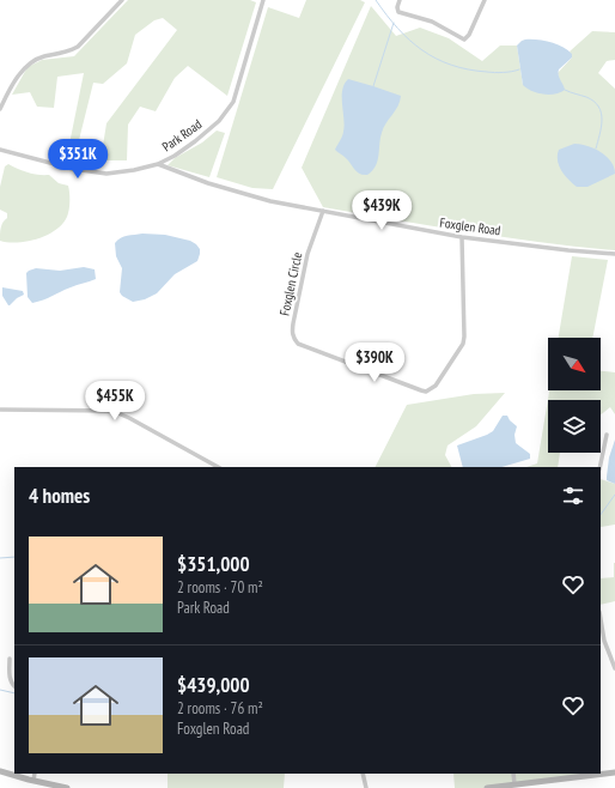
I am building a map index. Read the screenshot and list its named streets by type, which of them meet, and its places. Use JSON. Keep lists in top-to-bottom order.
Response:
{
  "streets": {
    "street": ["Park Road", "Foxglen Road", "Foxglen Circle"]
  },
  "crossings": [
    ["Park Road", "Foxglen Road"],
    ["Foxglen Road", "Foxglen Circle"]
  ],
  "north": "bottom right",
  "page": {
    "price": [
      "$351K",
      "$439K",
      "$390K",
      "$455K"
    ],
    "heading": "4 homes",
    "list": [
      {
        "name": "$351,000",
        "note": "2 rooms · 70 m² · Park Road"
      },
      {
        "name": "$439,000",
        "note": "2 rooms · 76 m² · Foxglen Road"
      }
    ]
  }
}
